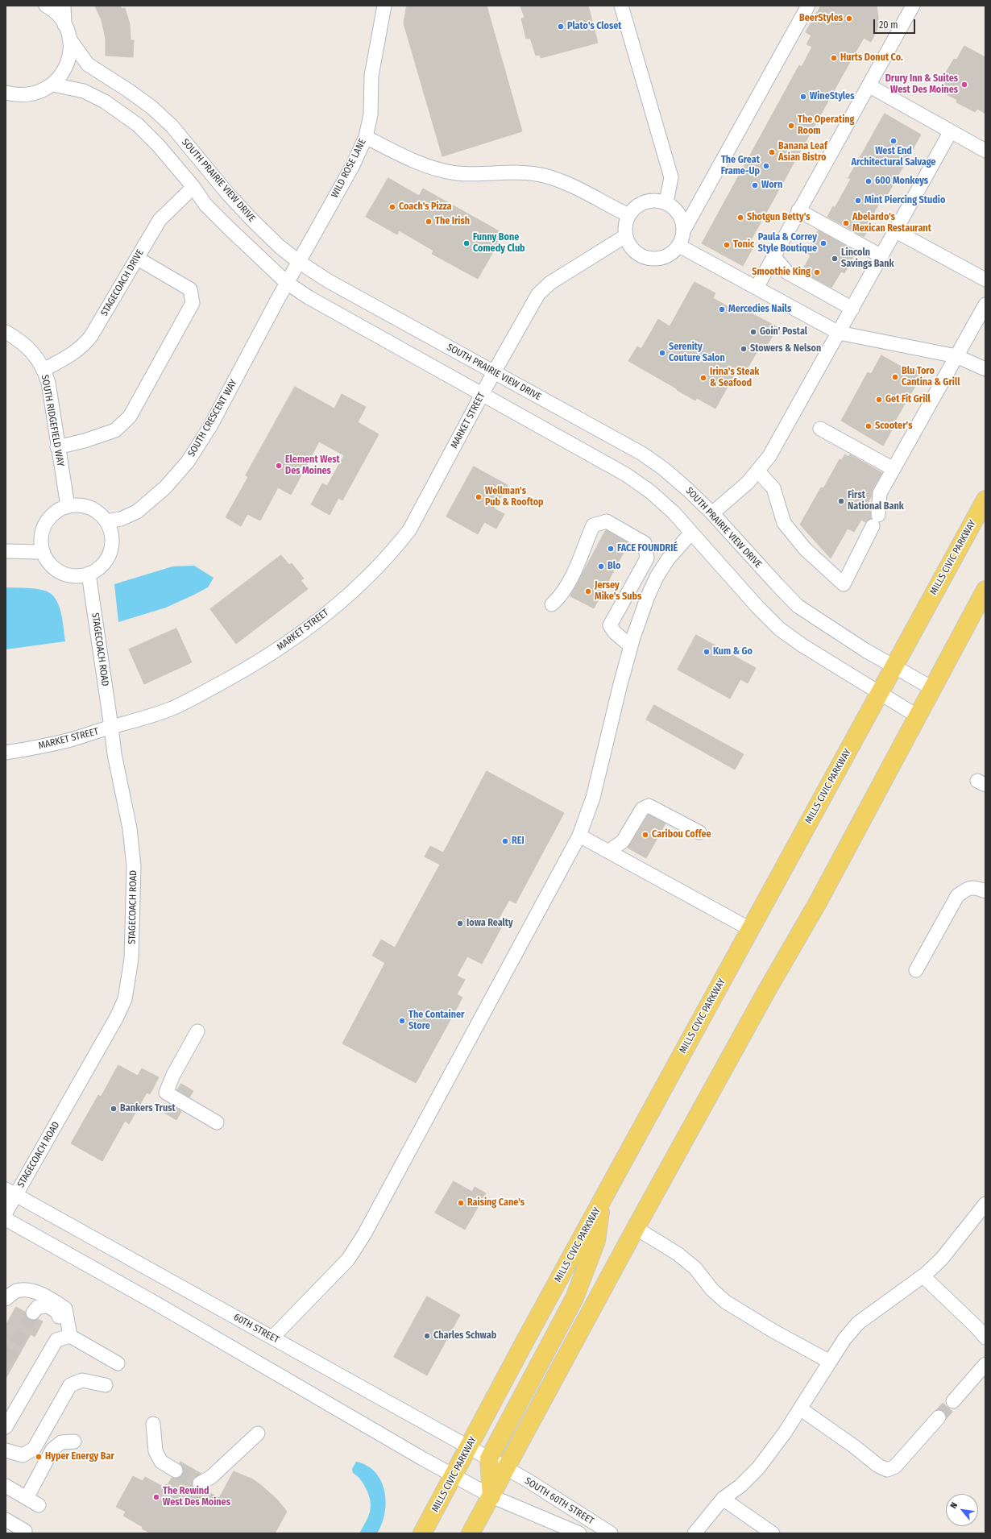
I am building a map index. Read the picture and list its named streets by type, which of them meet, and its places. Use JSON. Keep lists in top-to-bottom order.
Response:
{
  "streets": {
    "main road": ["MILLS CIVIC PARKWAY"],
    "street": [
      "WILD ROSE LANE",
      "SOUTH PRAIRIE VIEW DRIVE",
      "STAGECOACH DRIVE",
      "SOUTH CRESCENT WAY",
      "SOUTH RIDGEFIELD WAY",
      "MARKET STREET",
      "STAGECOACH ROAD",
      "60TH STREET",
      "SOUTH 60TH STREET"
    ]
  },
  "crossings": [
    ["WILD ROSE LANE", "SOUTH PRAIRIE VIEW DRIVE"],
    ["WILD ROSE LANE", "SOUTH CRESCENT WAY"],
    ["SOUTH PRAIRIE VIEW DRIVE", "MARKET STREET"],
    ["SOUTH PRAIRIE VIEW DRIVE", "MILLS CIVIC PARKWAY"],
    ["STAGECOACH DRIVE", "SOUTH RIDGEFIELD WAY"],
    ["SOUTH CRESCENT WAY", "SOUTH RIDGEFIELD WAY"],
    ["SOUTH CRESCENT WAY", "STAGECOACH ROAD"],
    ["SOUTH RIDGEFIELD WAY", "STAGECOACH ROAD"],
    ["MARKET STREET", "STAGECOACH ROAD"],
    ["MILLS CIVIC PARKWAY", "60TH STREET"],
    ["STAGECOACH ROAD", "60TH STREET"],
    ["60TH STREET", "SOUTH 60TH STREET"]
  ],
  "places": [
    "BeerStyles",
    "Plato's Closet",
    "Hurts Donut Co.",
    "Drury Inn & Suites West Des Moines",
    "WineStyles",
    "The Operating Room",
    "West End Architectural Salvage",
    "Banana Leaf Asian Bistro",
    "The Great Frame-Up",
    "600 Monkeys",
    "Worn",
    "Mint Piercing Studio",
    "Coach's Pizza",
    "Shotgun Betty's",
    "The Irish",
    "Abelardo's Mexican Restaurant",
    "Funny Bone Comedy Club",
    "Paula & Correy Style Boutique",
    "Tonic",
    "Lincoln Savings Bank",
    "Smoothie King",
    "Mercedies Nails",
    "Goin' Postal",
    "Stowers & Nelson",
    "Serenity Couture Salon",
    "Blu Toro Cantina & Grill",
    "Irina's Steak & Seafood",
    "Get Fit Grill",
    "Scooter's",
    "Element West Des Moines",
    "Wellman's Pub & Rooftop",
    "First National Bank",
    "FACE FOUNDRIÉ",
    "Blo",
    "Jersey Mike's Subs",
    "Kum & Go",
    "Caribou Coffee",
    "REI",
    "Iowa Realty",
    "The Container Store",
    "Bankers Trust",
    "Raising Cane's",
    "Charles Schwab",
    "Hyper Energy Bar",
    "The Rewind West Des Moines"
  ],
  "scale_bar": "20 m",
  "north": "top left"
}
